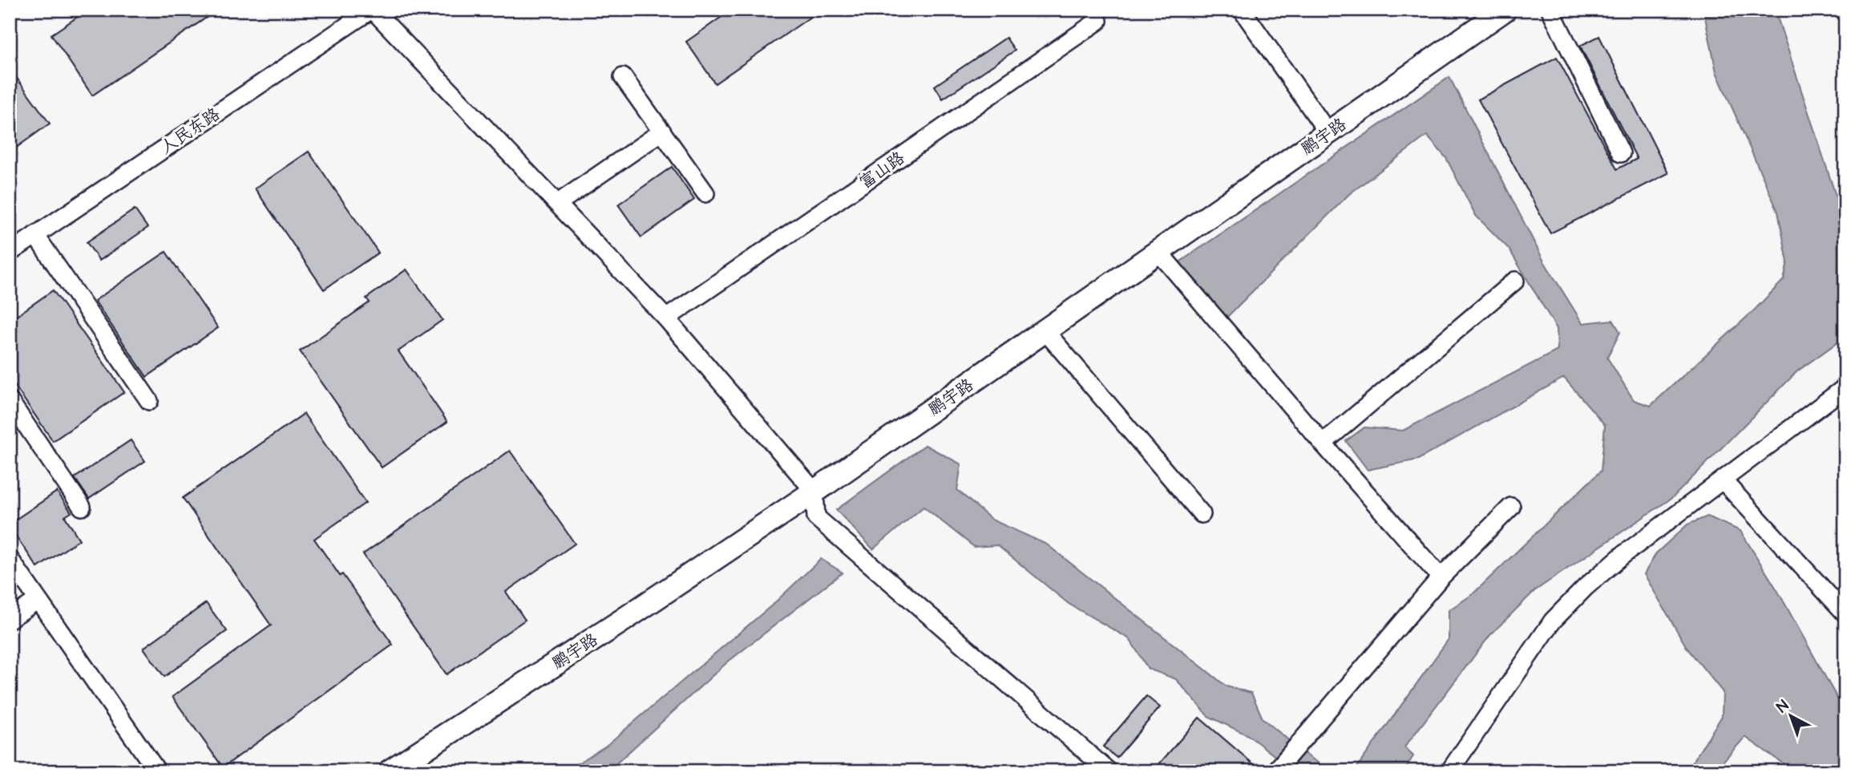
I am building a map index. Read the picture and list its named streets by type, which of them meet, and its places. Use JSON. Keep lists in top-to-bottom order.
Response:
{
  "streets": {
    "main road": ["鹏宇路"],
    "street": ["人民东路", "富山路"]
  },
  "north": "top left"
}
